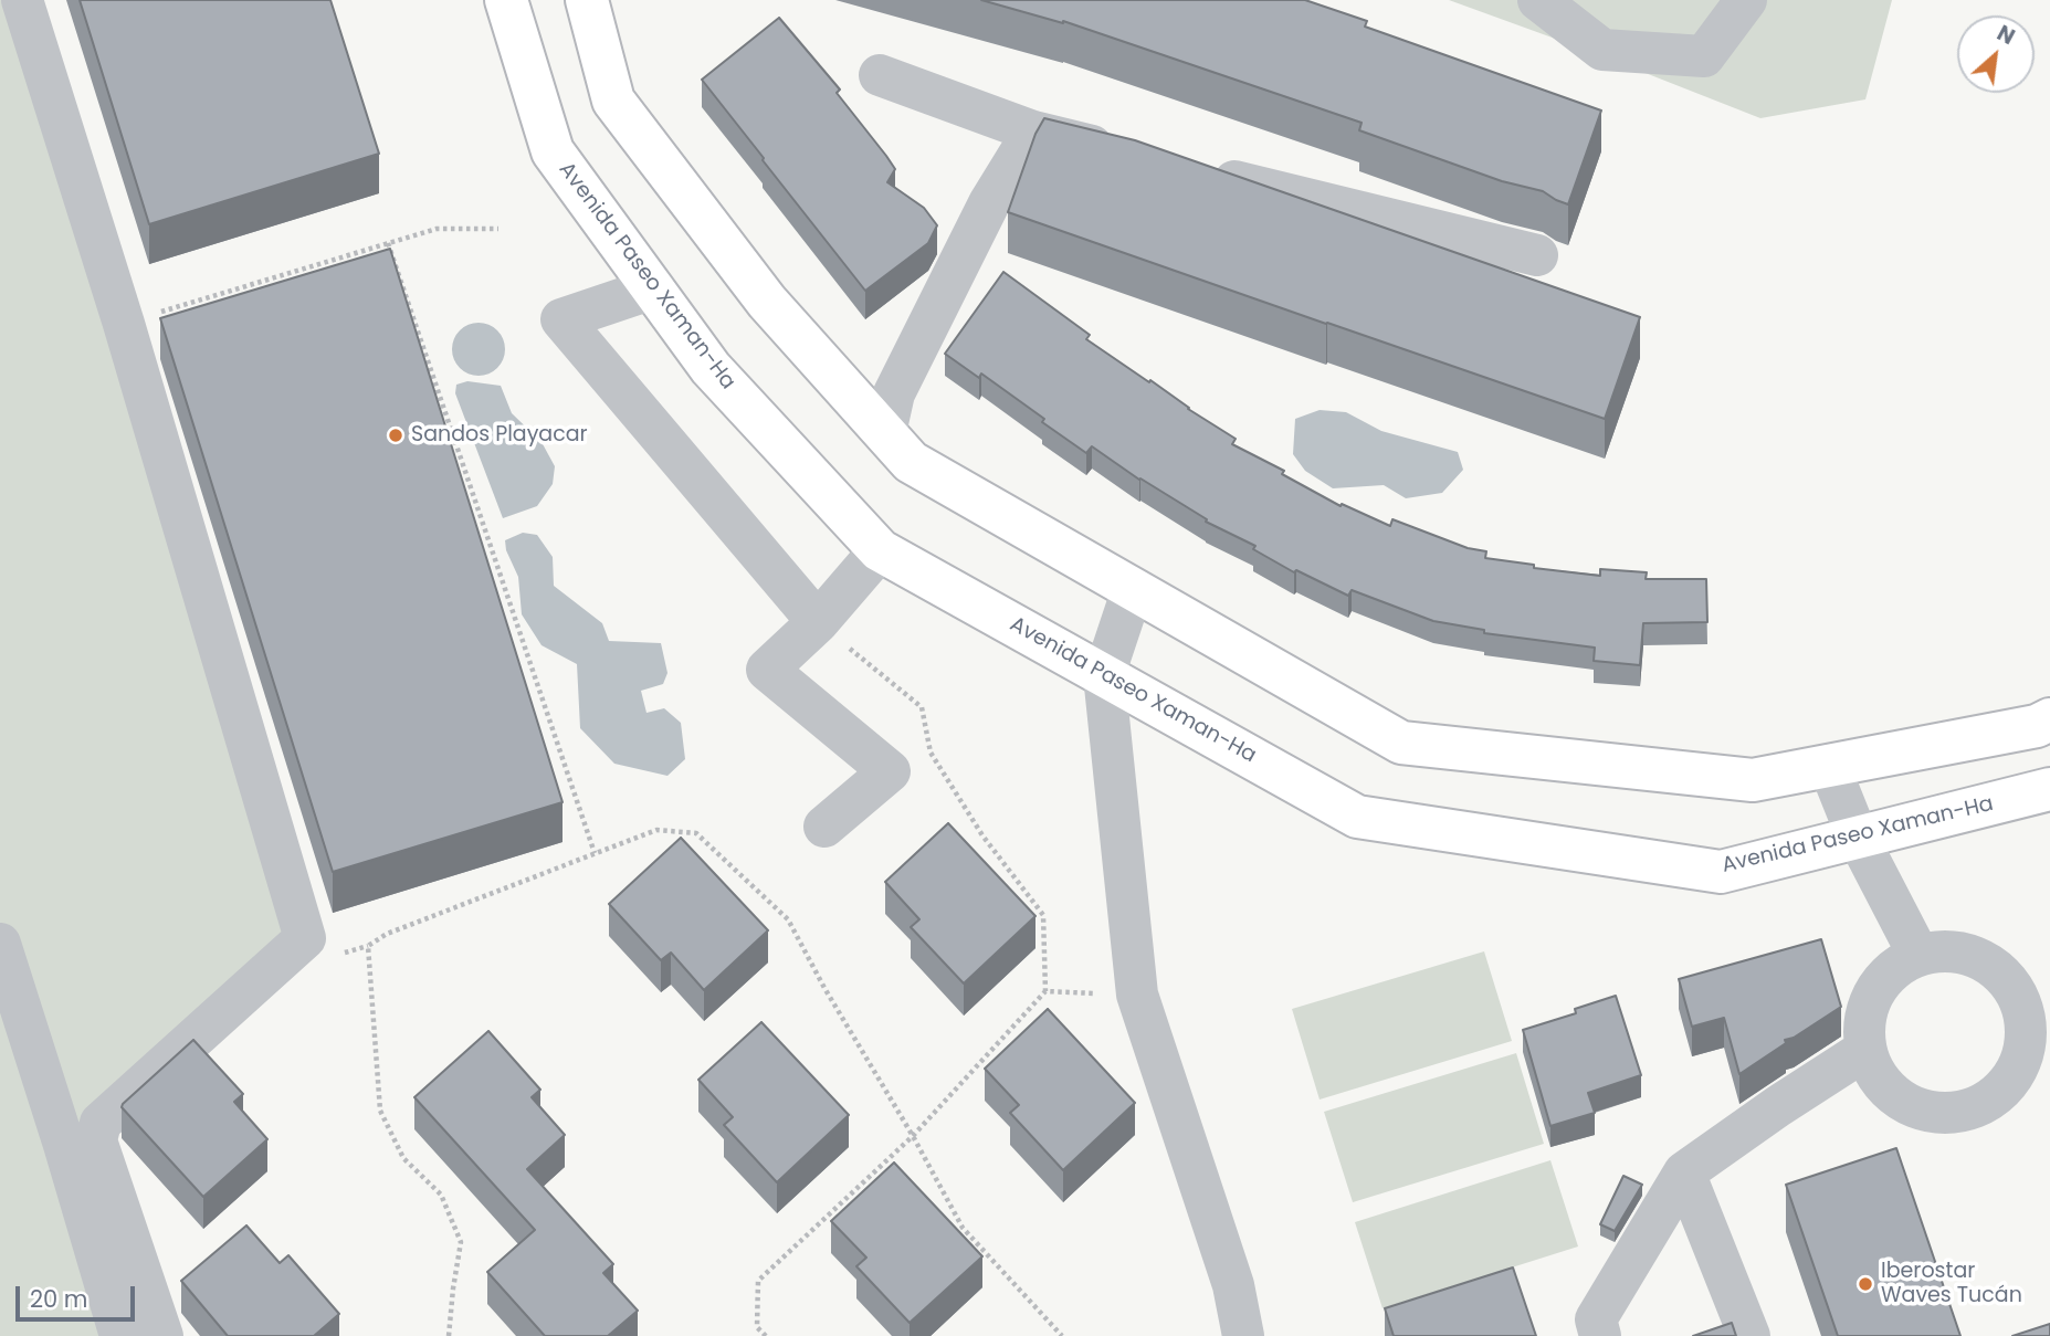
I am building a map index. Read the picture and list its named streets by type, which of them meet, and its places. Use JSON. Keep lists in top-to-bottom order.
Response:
{
  "streets": {
    "main road": ["Avenida Paseo Xaman-Ha"]
  },
  "places": ["Sandos Playacar", "Iberostar Waves Tucán"],
  "scale_bar": "20 m",
  "north": "top right"
}
